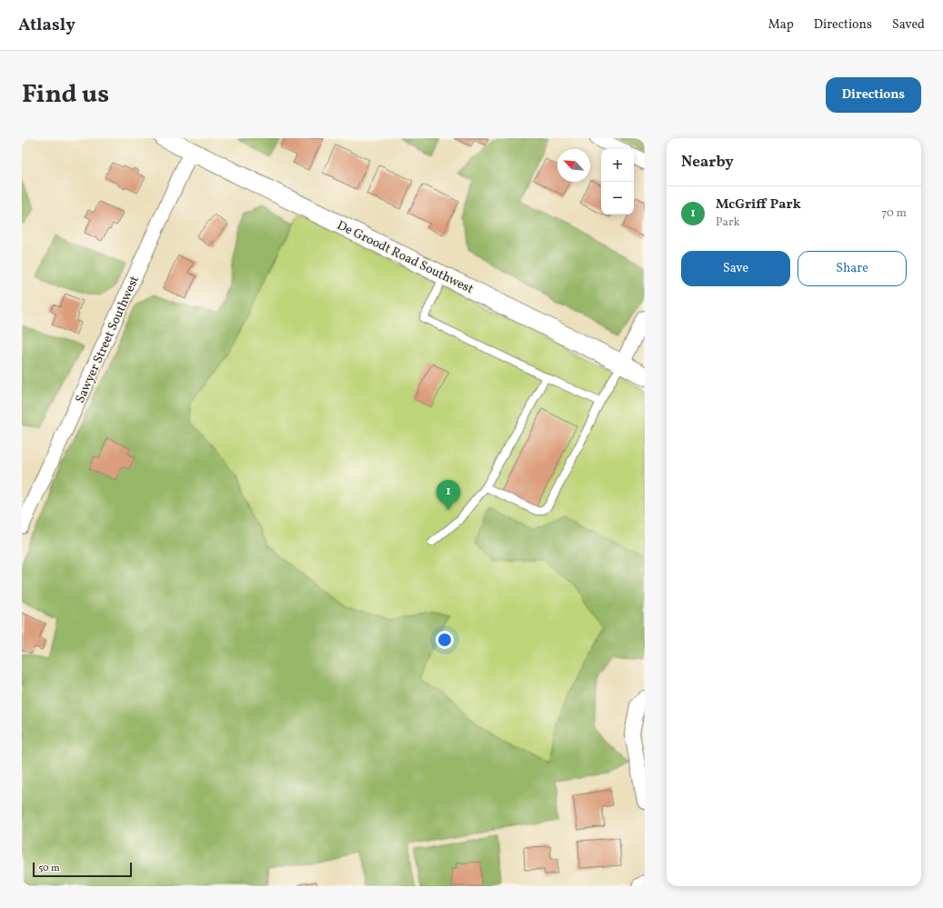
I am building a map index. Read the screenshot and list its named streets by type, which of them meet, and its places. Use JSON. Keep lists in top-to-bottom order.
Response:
{
  "streets": {
    "street": ["De Groodt Road Southwest", "Sawyer Street Southwest"]
  },
  "crossings": [
    ["De Groodt Road Southwest", "Sawyer Street Southwest"]
  ],
  "scale_bar": "50 m",
  "north": "top left",
  "page": {
    "header": "Atlasly",
    "nav": ["Map", "Directions", "Saved"],
    "title": "Find us",
    "buttons": [
      "Directions",
      ["Save", "Share"]
    ],
    "heading": "Nearby",
    "map_buttons": ["+", "−"],
    "list": [
      {
        "mark": "1",
        "name": "McGriff Park",
        "note": "Park",
        "value": "70 m"
      }
    ],
    "pins": "1",
    "scale": "50 m"
  }
}
